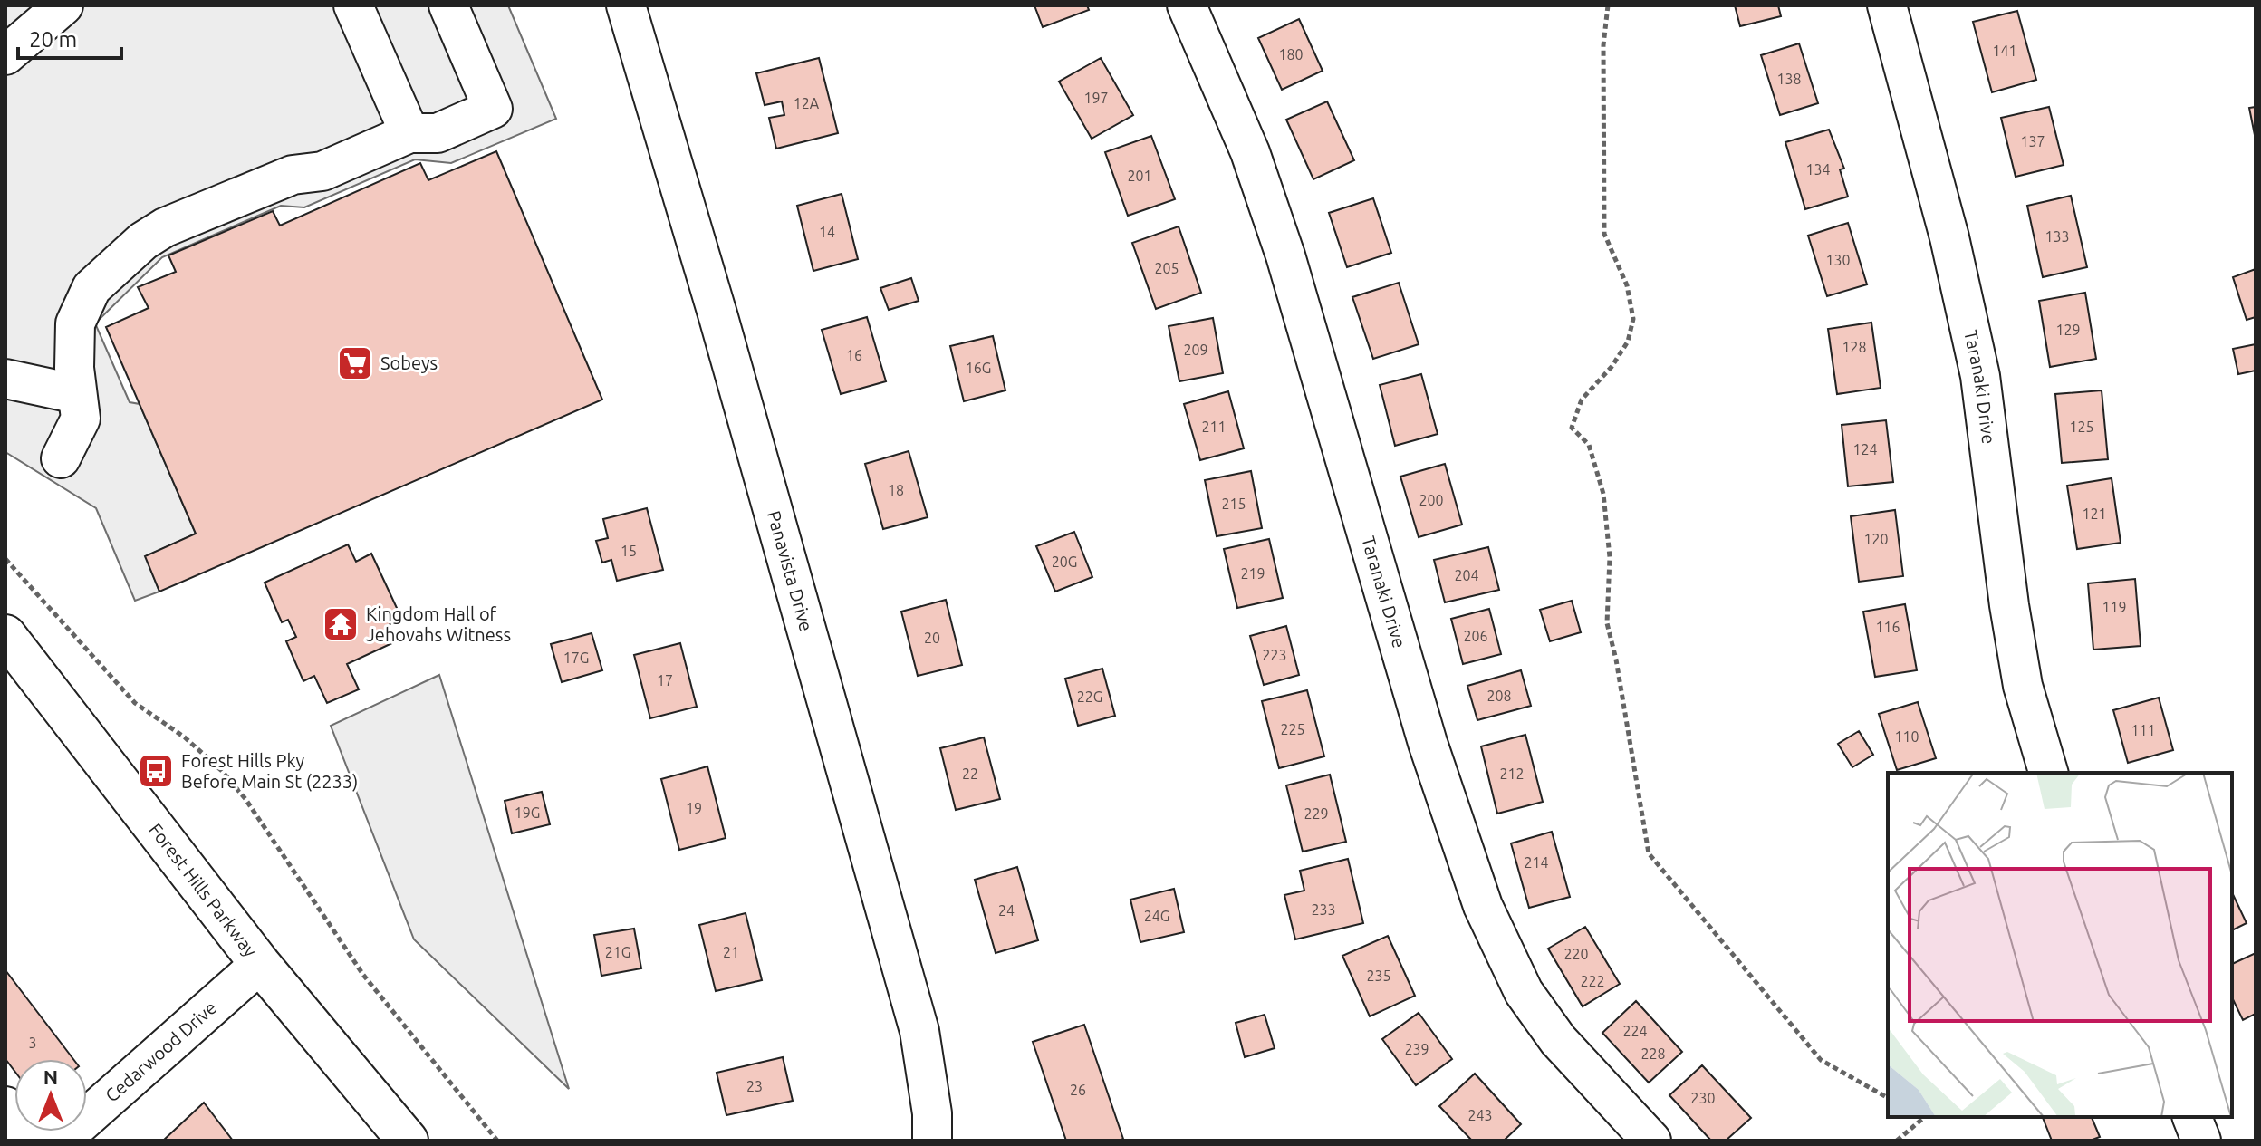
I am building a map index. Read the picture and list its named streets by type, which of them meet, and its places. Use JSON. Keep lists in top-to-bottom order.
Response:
{
  "streets": {
    "main road": ["Forest Hills Parkway"],
    "street": ["Taranaki Drive", "Panavista Drive", "Cedarwood Drive"]
  },
  "crossings": [
    ["Forest Hills Parkway", "Cedarwood Drive"]
  ],
  "places": {
    "supermarket": ["Sobeys"],
    "temple": ["Kingdom Hall of Jehovahs Witness"],
    "bus stop": ["Forest Hills Pky Before Main St (2233)"]
  },
  "house_numbers": [
    "141",
    "180",
    "138",
    "197",
    "12A",
    "137",
    "134",
    "201",
    "14",
    "133",
    "130",
    "205",
    "129",
    "128",
    "209",
    "16",
    "16G",
    "211",
    "125",
    "124",
    "18",
    "200",
    "215",
    "121",
    "120",
    "15",
    "20G",
    "219",
    "204",
    "119",
    "116",
    "206",
    "20",
    "223",
    "17G",
    "17",
    "208",
    "22G",
    "225",
    "111",
    "110",
    "22",
    "212",
    "19",
    "19G",
    "229",
    "214",
    "233",
    "24",
    "24G",
    "21G",
    "21",
    "220",
    "235",
    "222",
    "224",
    "3",
    "239",
    "228",
    "23",
    "26",
    "230",
    "243"
  ],
  "scale_bar": "20 m",
  "north": "top"
}
